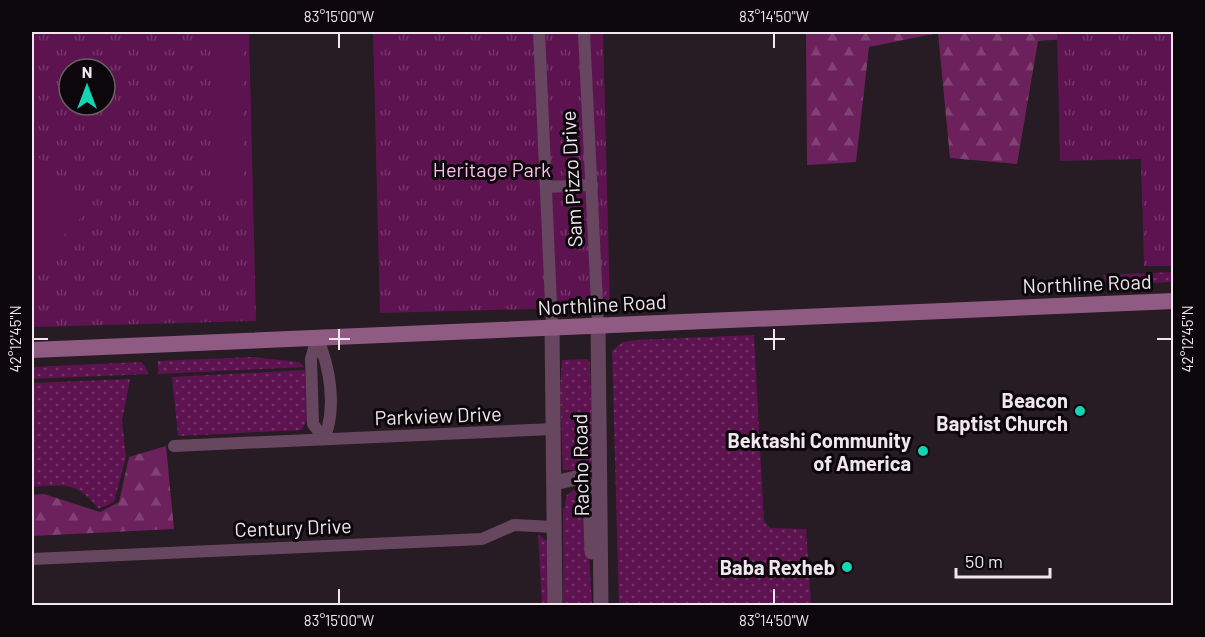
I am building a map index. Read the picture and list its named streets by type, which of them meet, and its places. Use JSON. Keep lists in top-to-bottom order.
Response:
{
  "streets": {
    "main road": ["Northline Road"],
    "street": [
      "Sam Pizzo Drive",
      "Parkview Drive",
      "Racho Road",
      "Century Drive"
    ]
  },
  "crossings": [
    ["Sam Pizzo Drive", "Northline Road"],
    ["Sam Pizzo Drive", "Racho Road"],
    ["Northline Road", "Racho Road"],
    ["Parkview Drive", "Racho Road"],
    ["Racho Road", "Century Drive"]
  ],
  "parks": ["Heritage Park"],
  "places": ["Beacon Baptist Church", "Bektashi Community of America", "Baba Rexheb"],
  "scale_bar": "50 m",
  "north": "top",
  "coordinates": ["83°15'00\"W", "83°14'50\"W", "42°12'45\"N"]
}
